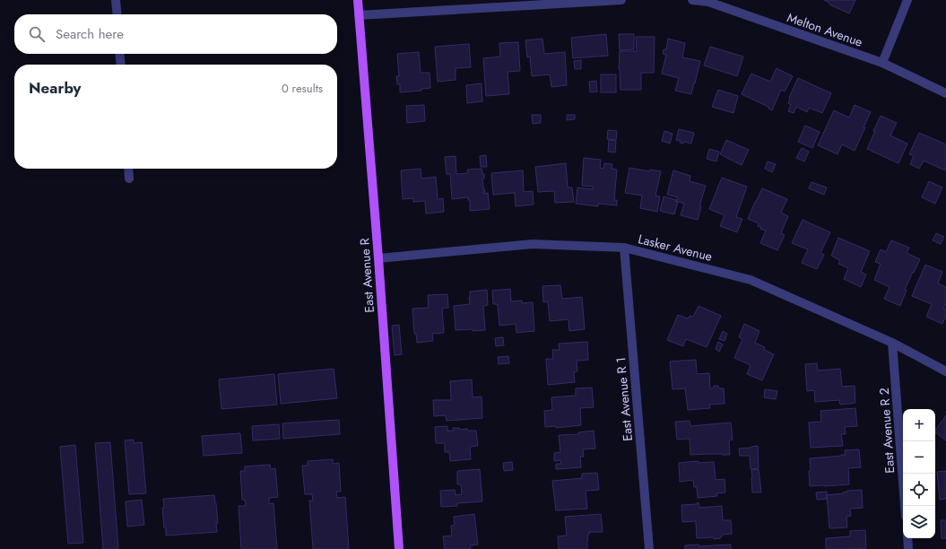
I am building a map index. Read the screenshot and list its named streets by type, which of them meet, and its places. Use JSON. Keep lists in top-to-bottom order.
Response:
{
  "streets": {
    "main road": ["East Avenue R"],
    "street": [
      "Melton Avenue",
      "Lasker Avenue",
      "East Avenue R 1",
      "East Avenue R 2"
    ]
  },
  "crossings": [
    ["Lasker Avenue", "East Avenue R"],
    ["Lasker Avenue", "East Avenue R 1"],
    ["Lasker Avenue", "East Avenue R 2"]
  ],
  "page": {
    "search": "Search here",
    "heading": ["Nearby", "0 results"],
    "map_buttons": ["+", "−"]
  }
}
